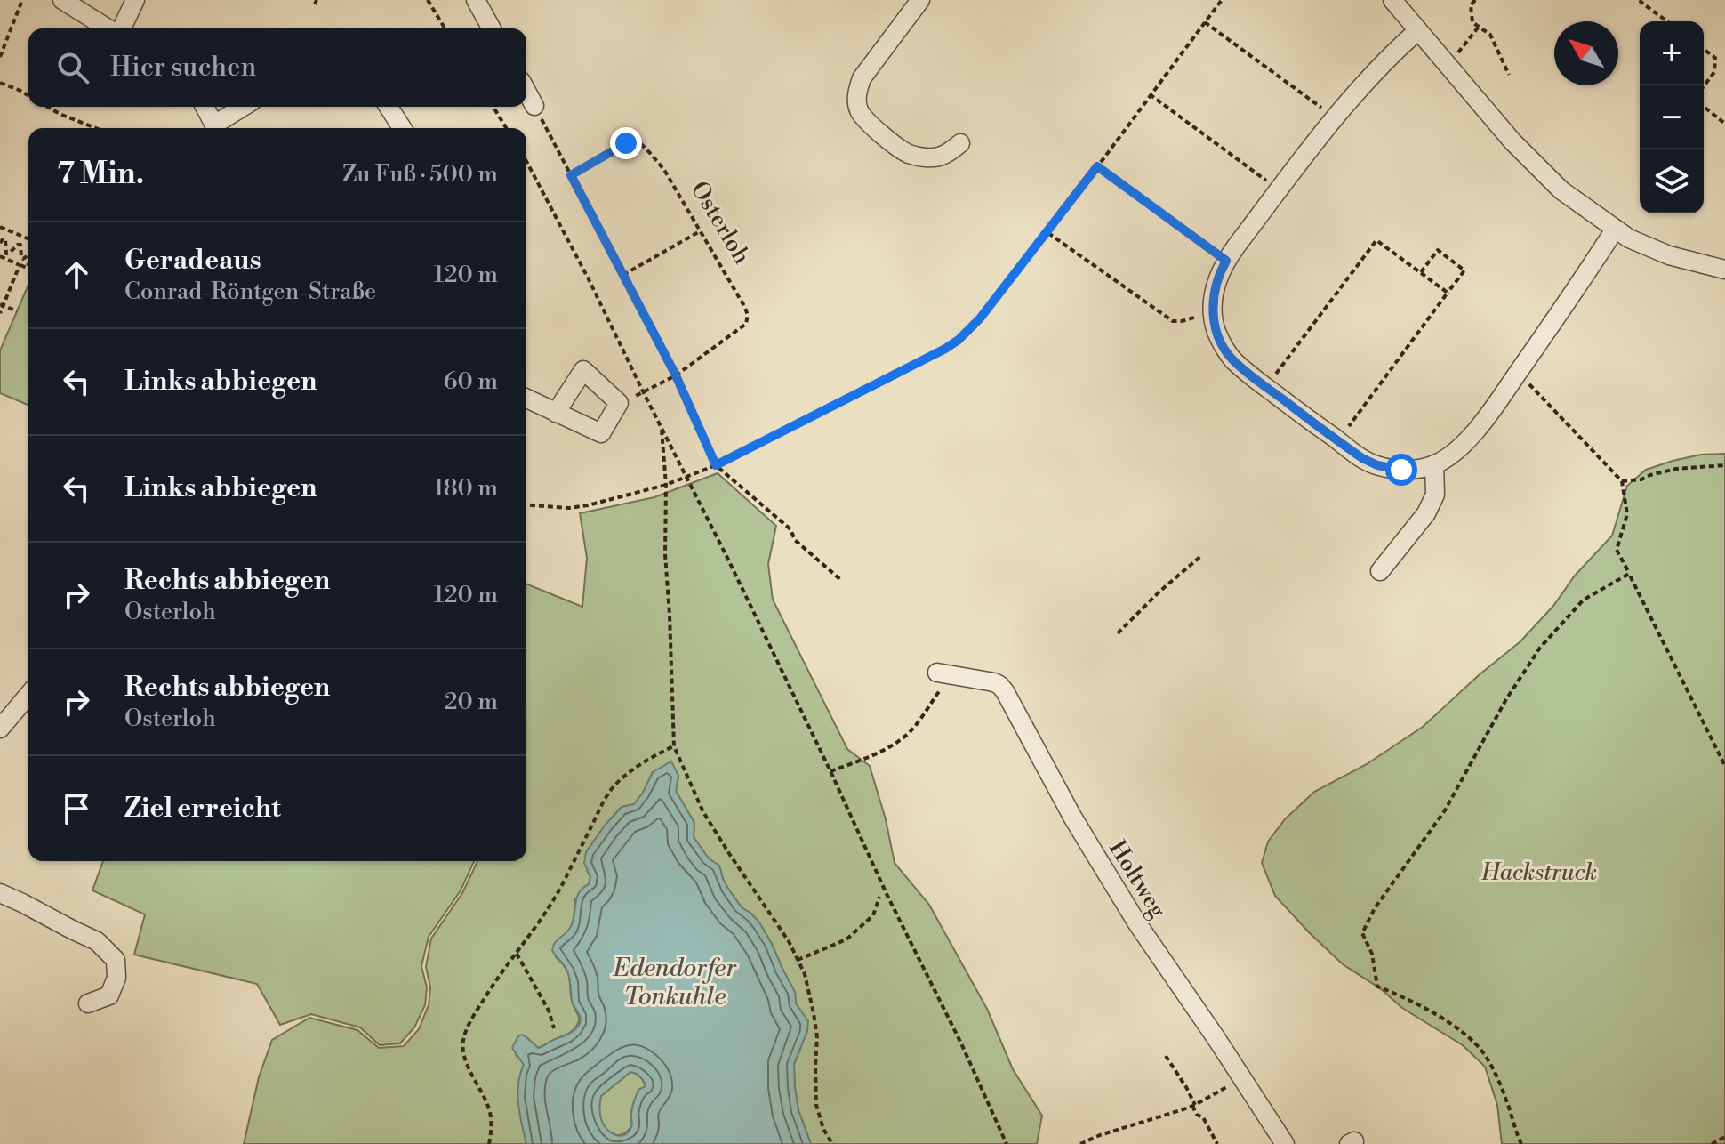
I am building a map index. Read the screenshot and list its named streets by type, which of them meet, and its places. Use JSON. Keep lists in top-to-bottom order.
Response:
{
  "streets": {
    "street": ["Holtweg"],
    "path": ["Osterloh"]
  },
  "water": ["Edendorfer Tonkuhle"],
  "parks": ["Hackstruck"],
  "north": "top left",
  "page": {
    "map_buttons": ["+", "−"],
    "search": "Hier suchen",
    "heading": ["7 Min.", "Zu Fuß · 500 m"],
    "list": [
      ["Geradeaus", "Conrad-Röntgen-Straße", "120 m"],
      ["Links abbiegen", "60 m"],
      ["Links abbiegen", "180 m"],
      ["Rechts abbiegen", "Osterloh", "120 m"],
      ["Rechts abbiegen", "Osterloh", "20 m"],
      "Ziel erreicht"
    ]
  }
}
